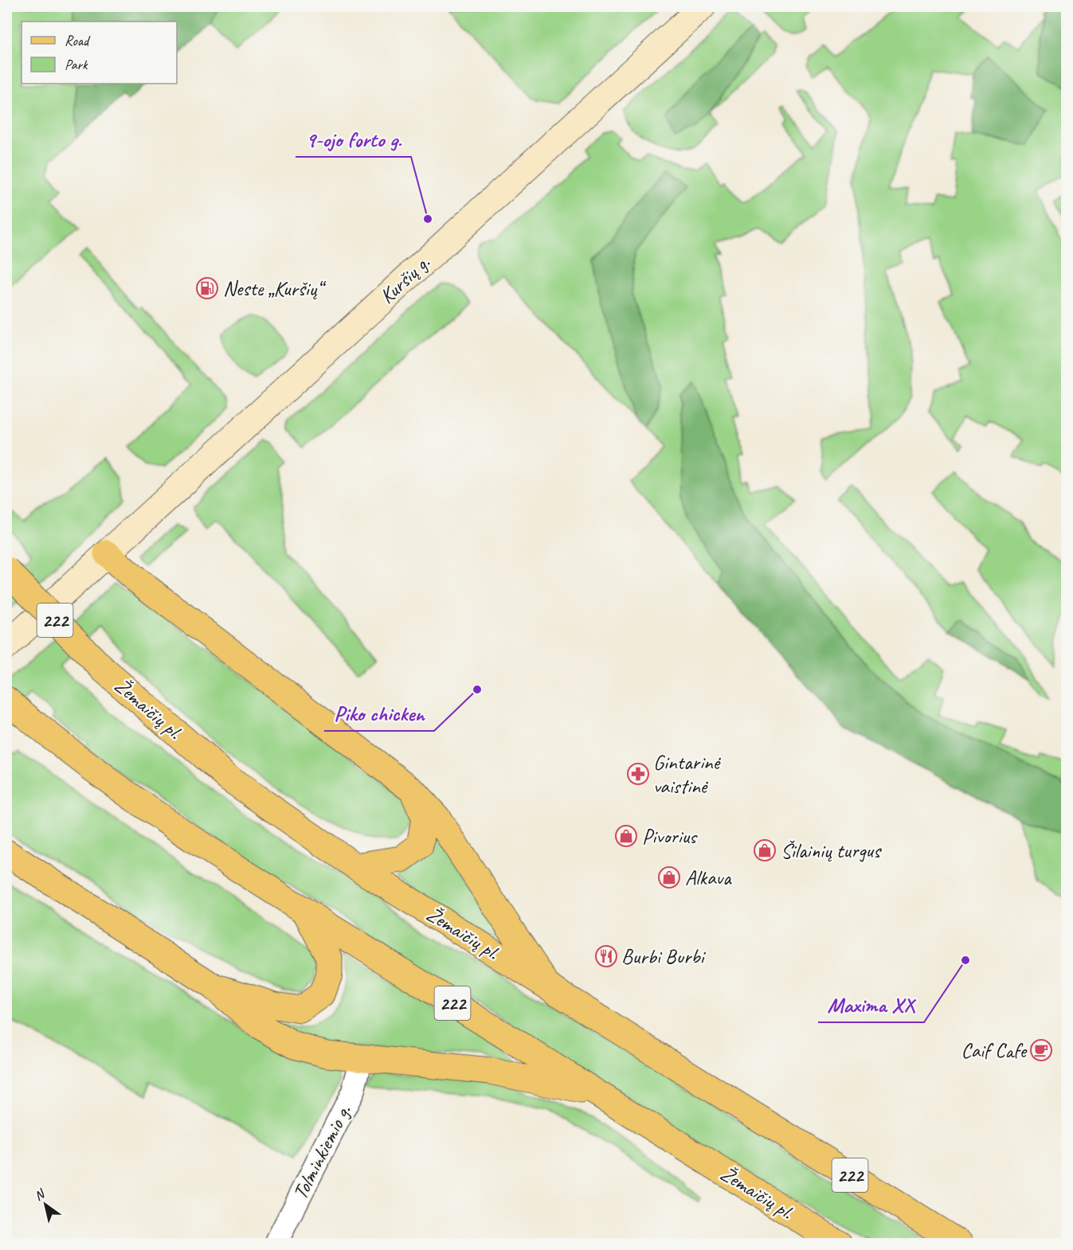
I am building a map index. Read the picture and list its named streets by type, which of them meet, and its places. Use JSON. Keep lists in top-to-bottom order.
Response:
{
  "streets": {
    "main road": ["Kuršių g.", "222", "Žemaičių pl."],
    "street": ["Tolminkiemio g."]
  },
  "places": {
    "other": ["9-ojo forto g.", "Piko chicken", "Maxima XX"],
    "fuel station": ["Neste „Kuršių“"],
    "pharmacy": ["Gintarinė vaistinė"],
    "shop": ["Pivorius", "Šilainių turgus", "Alkava"],
    "restaurant": ["Burbi Burbi"],
    "cafe": ["Caif Cafe"]
  },
  "legend": ["Road", "Park"],
  "north": "top left"
}
